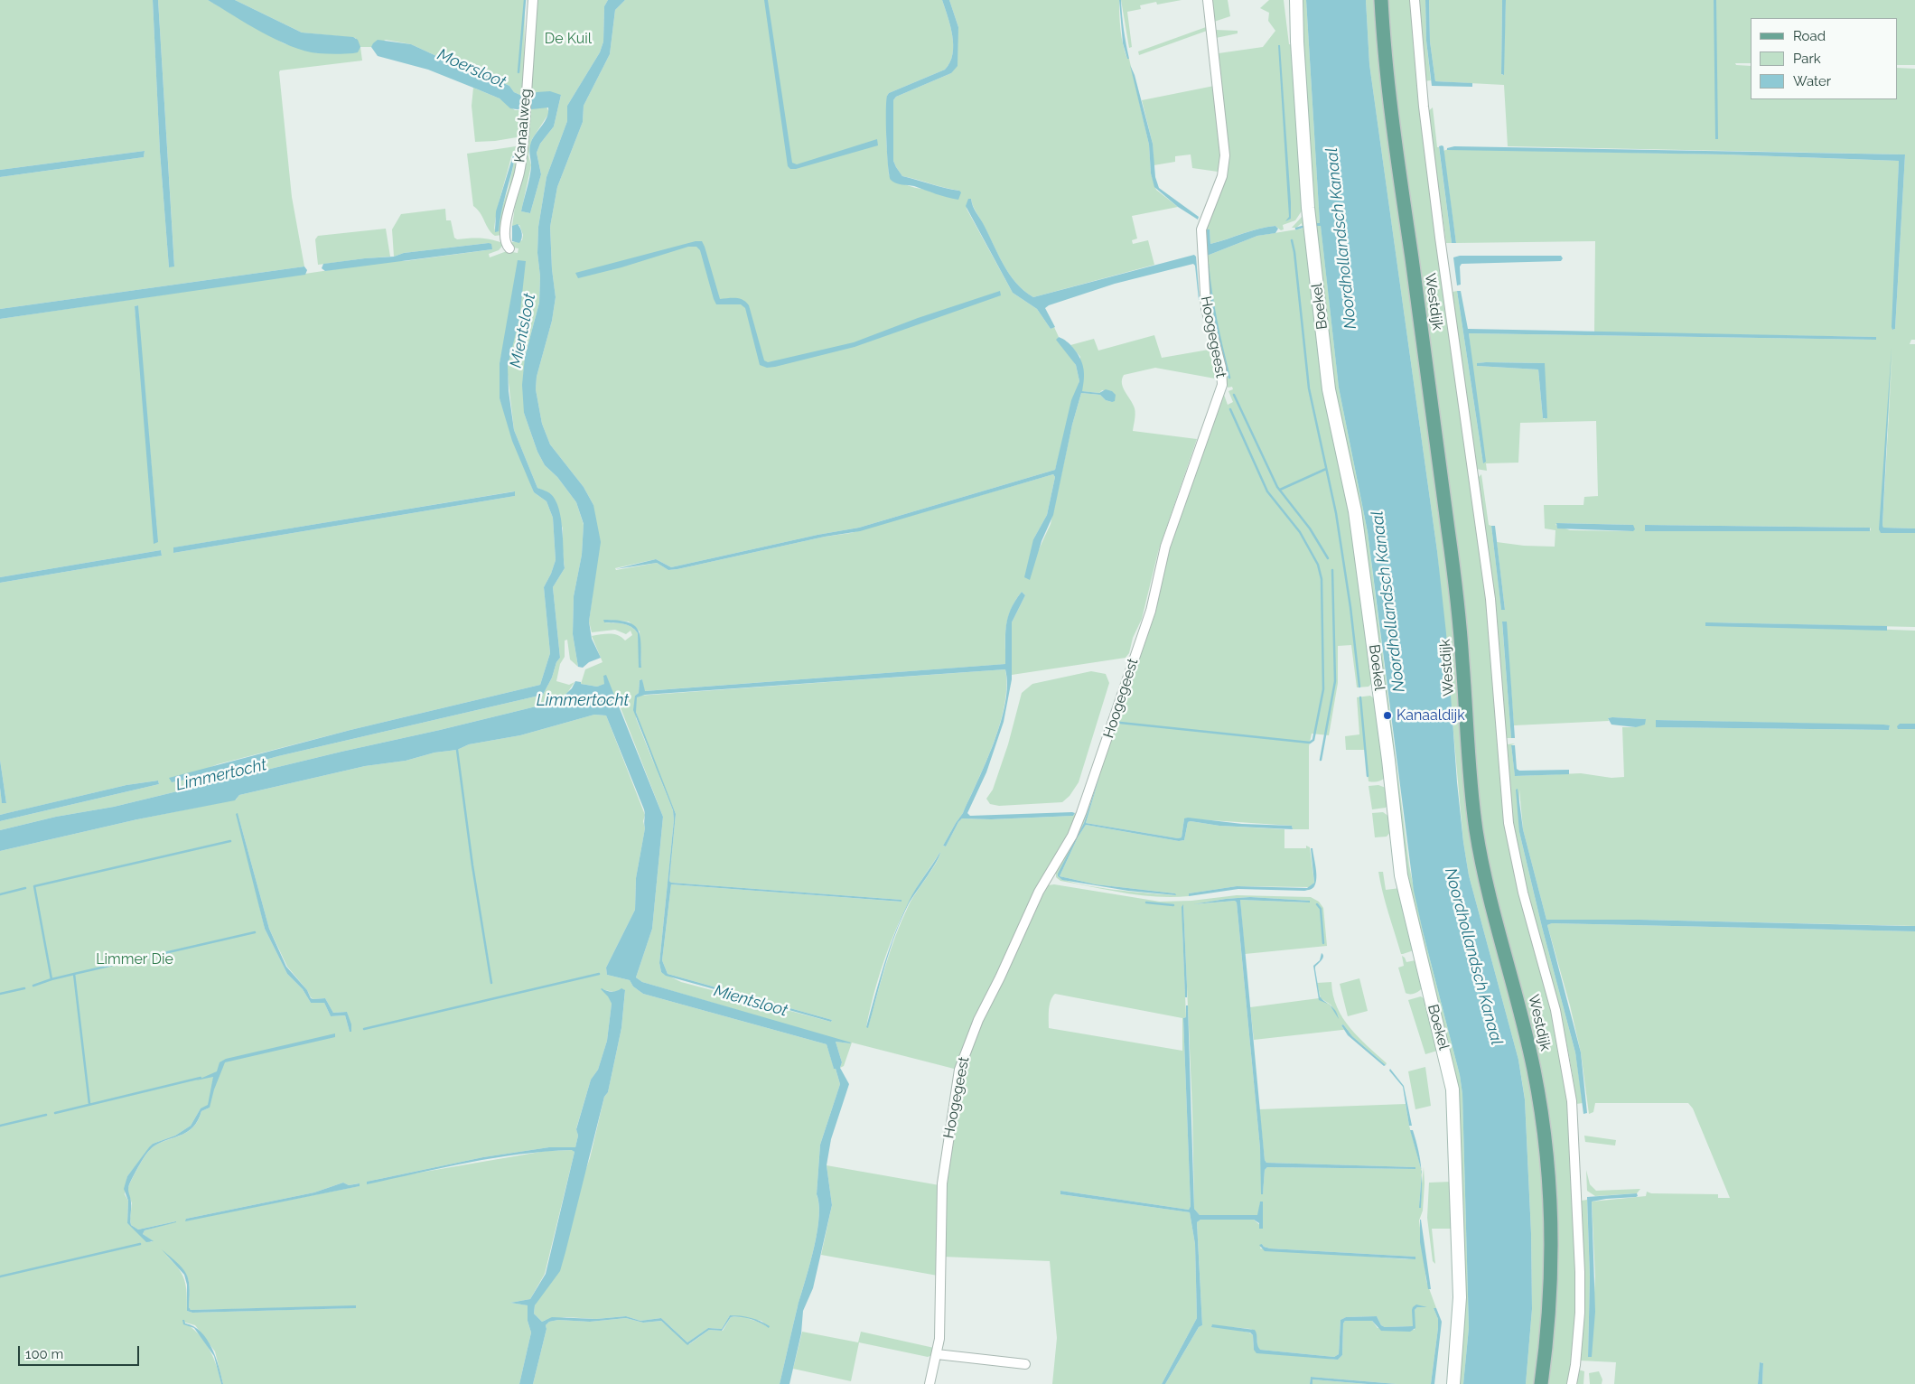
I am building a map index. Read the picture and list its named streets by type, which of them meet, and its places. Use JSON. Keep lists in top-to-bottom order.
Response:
{
  "streets": {
    "main road": ["Westdijk"],
    "street": ["Kanaalweg", "Boekel", "Hoogegeest"]
  },
  "water": [
    "Moersloot",
    "Noordhollandsch Kanaal",
    "Mientsloot",
    "Limmertocht"
  ],
  "parks": ["De Kuil", "Limmer Die"],
  "places": ["Kanaaldijk"],
  "legend": ["Road", "Park", "Water"],
  "scale_bar": "100 m"
}
